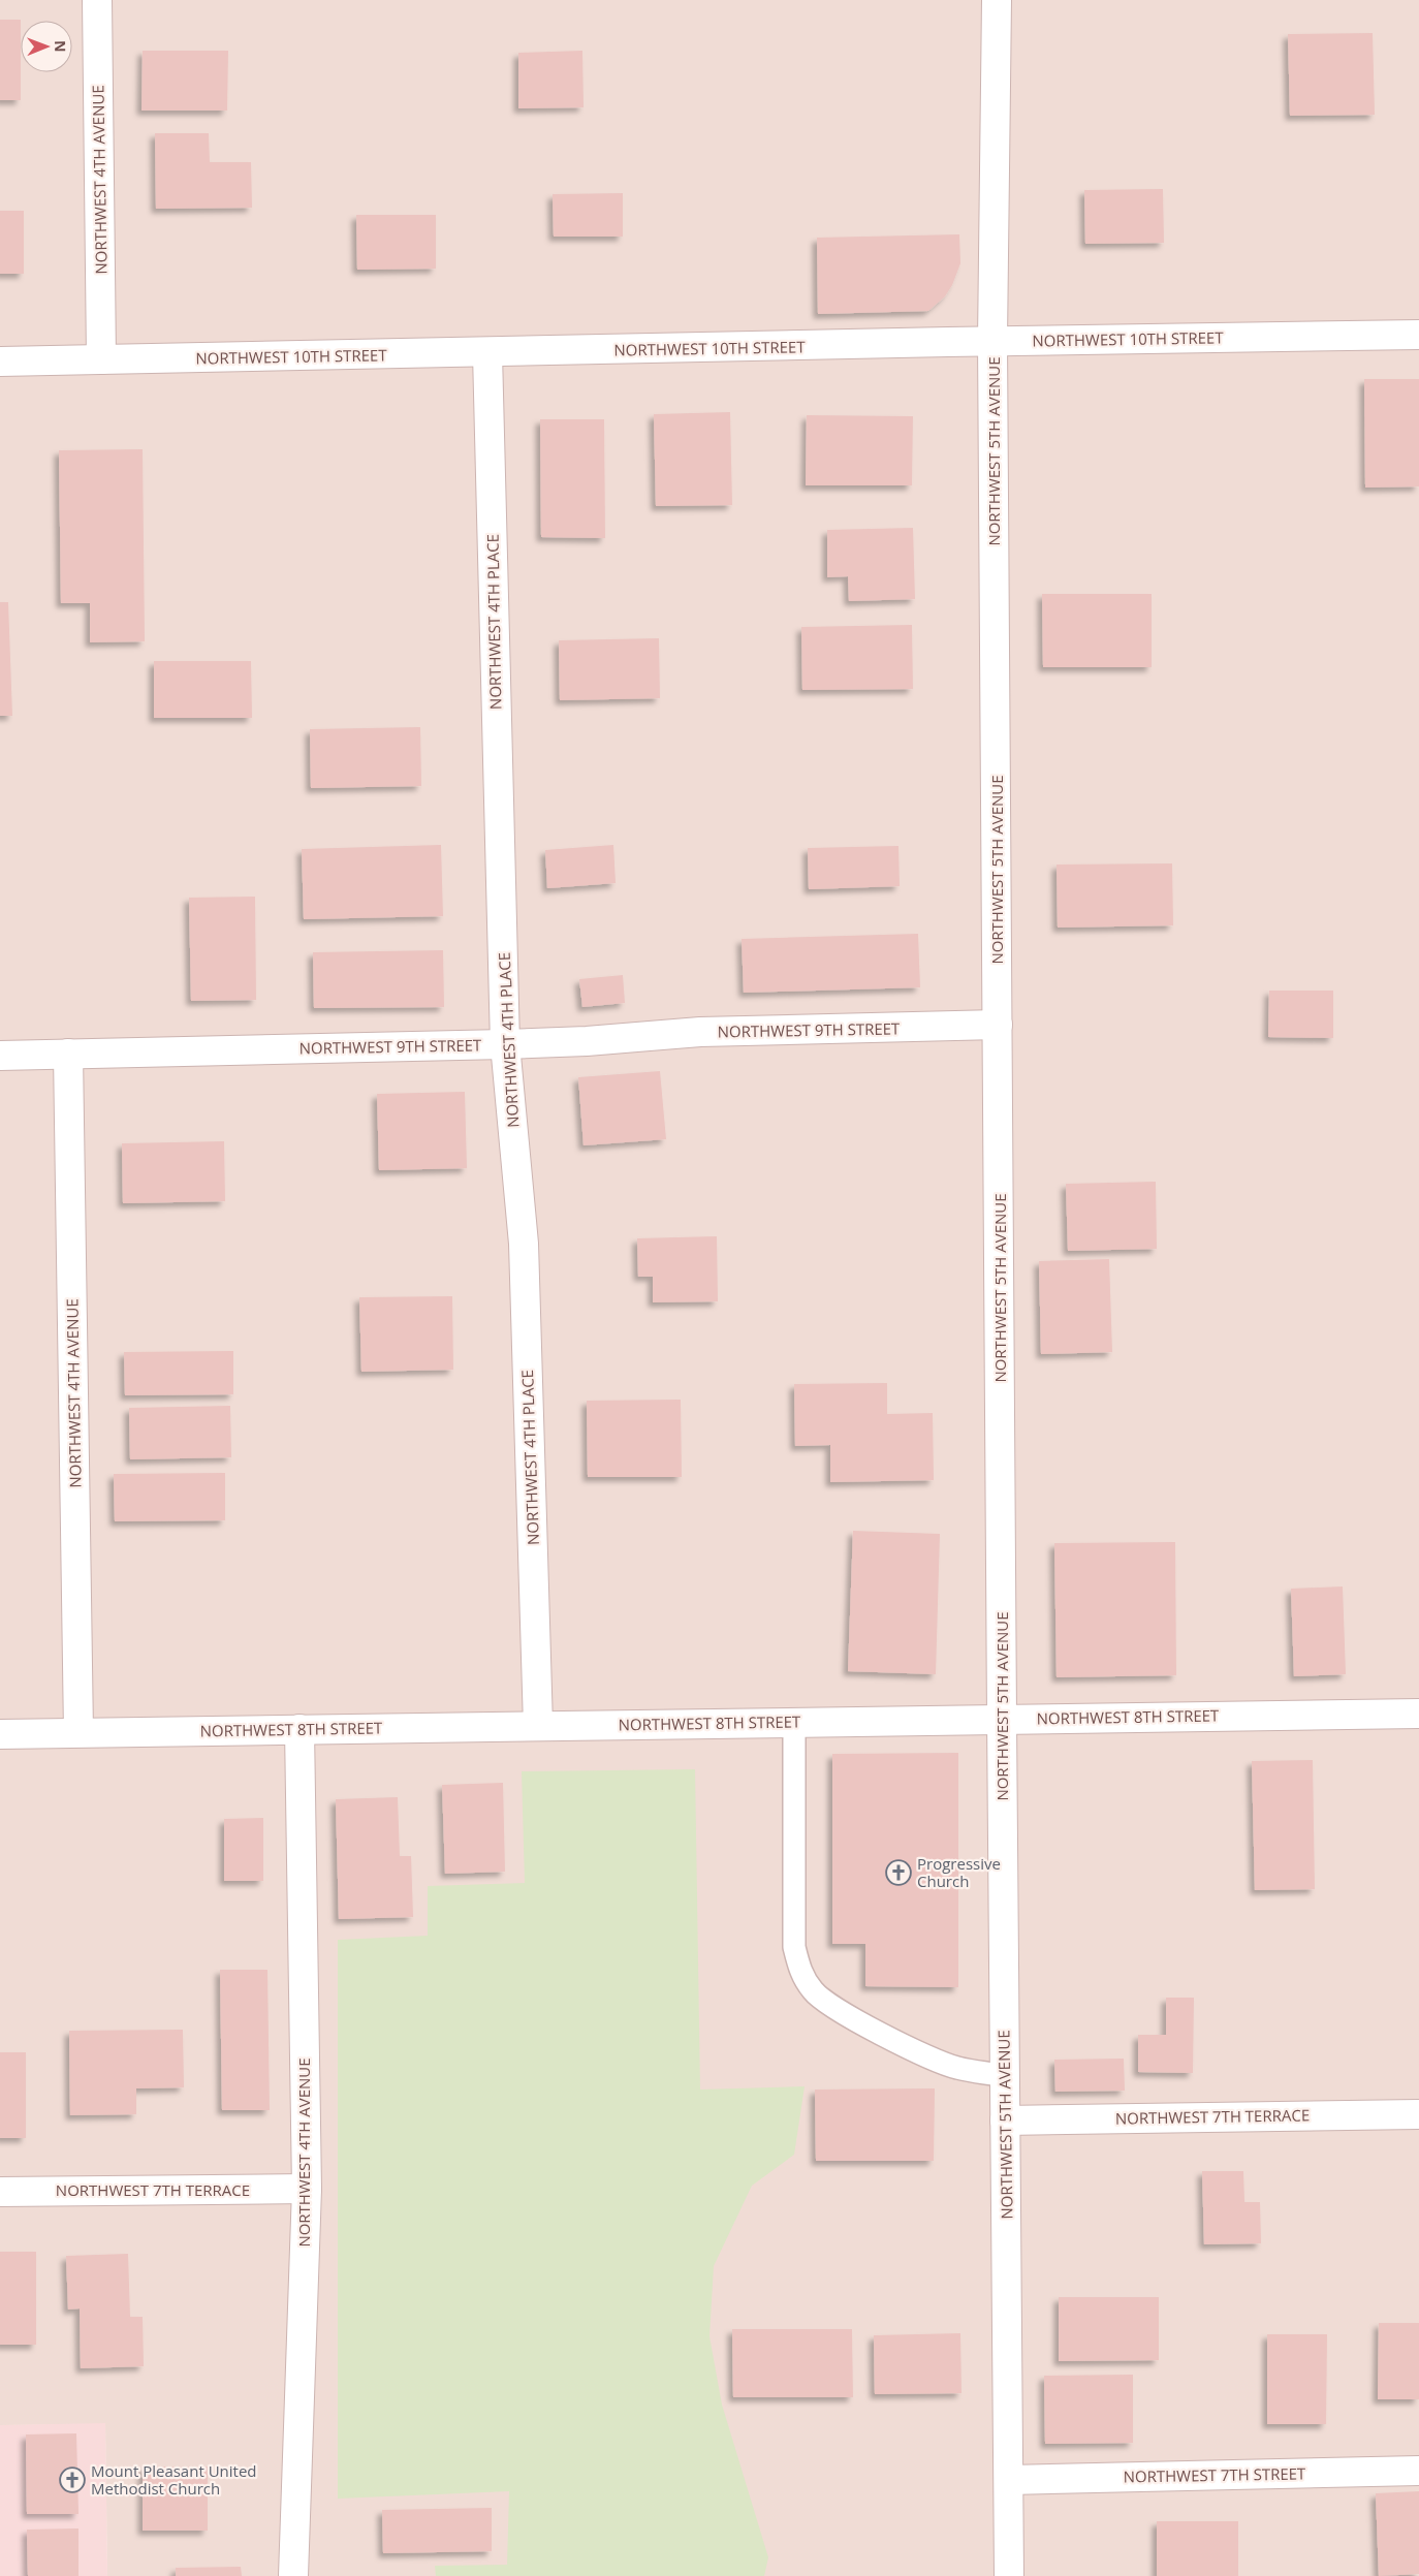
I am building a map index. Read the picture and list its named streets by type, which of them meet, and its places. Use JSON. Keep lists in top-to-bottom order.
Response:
{
  "streets": {
    "street": [
      "NORTHWEST 4TH AVENUE",
      "NORTHWEST 10TH STREET",
      "NORTHWEST 5TH AVENUE",
      "NORTHWEST 4TH PLACE",
      "NORTHWEST 9TH STREET",
      "NORTHWEST 8TH STREET",
      "NORTHWEST 7TH TERRACE",
      "NORTHWEST 7TH STREET"
    ]
  },
  "crossings": [
    ["NORTHWEST 4TH AVENUE", "NORTHWEST 10TH STREET"],
    ["NORTHWEST 4TH AVENUE", "NORTHWEST 9TH STREET"],
    ["NORTHWEST 4TH AVENUE", "NORTHWEST 8TH STREET"],
    ["NORTHWEST 4TH AVENUE", "NORTHWEST 7TH TERRACE"],
    ["NORTHWEST 10TH STREET", "NORTHWEST 5TH AVENUE"],
    ["NORTHWEST 10TH STREET", "NORTHWEST 4TH PLACE"],
    ["NORTHWEST 5TH AVENUE", "NORTHWEST 9TH STREET"],
    ["NORTHWEST 5TH AVENUE", "NORTHWEST 8TH STREET"],
    ["NORTHWEST 5TH AVENUE", "NORTHWEST 7TH TERRACE"],
    ["NORTHWEST 5TH AVENUE", "NORTHWEST 7TH STREET"],
    ["NORTHWEST 4TH PLACE", "NORTHWEST 9TH STREET"],
    ["NORTHWEST 4TH PLACE", "NORTHWEST 8TH STREET"]
  ],
  "places": {
    "church": ["Progressive Church", "Mount Pleasant United Methodist Church"]
  },
  "north": "right"
}
